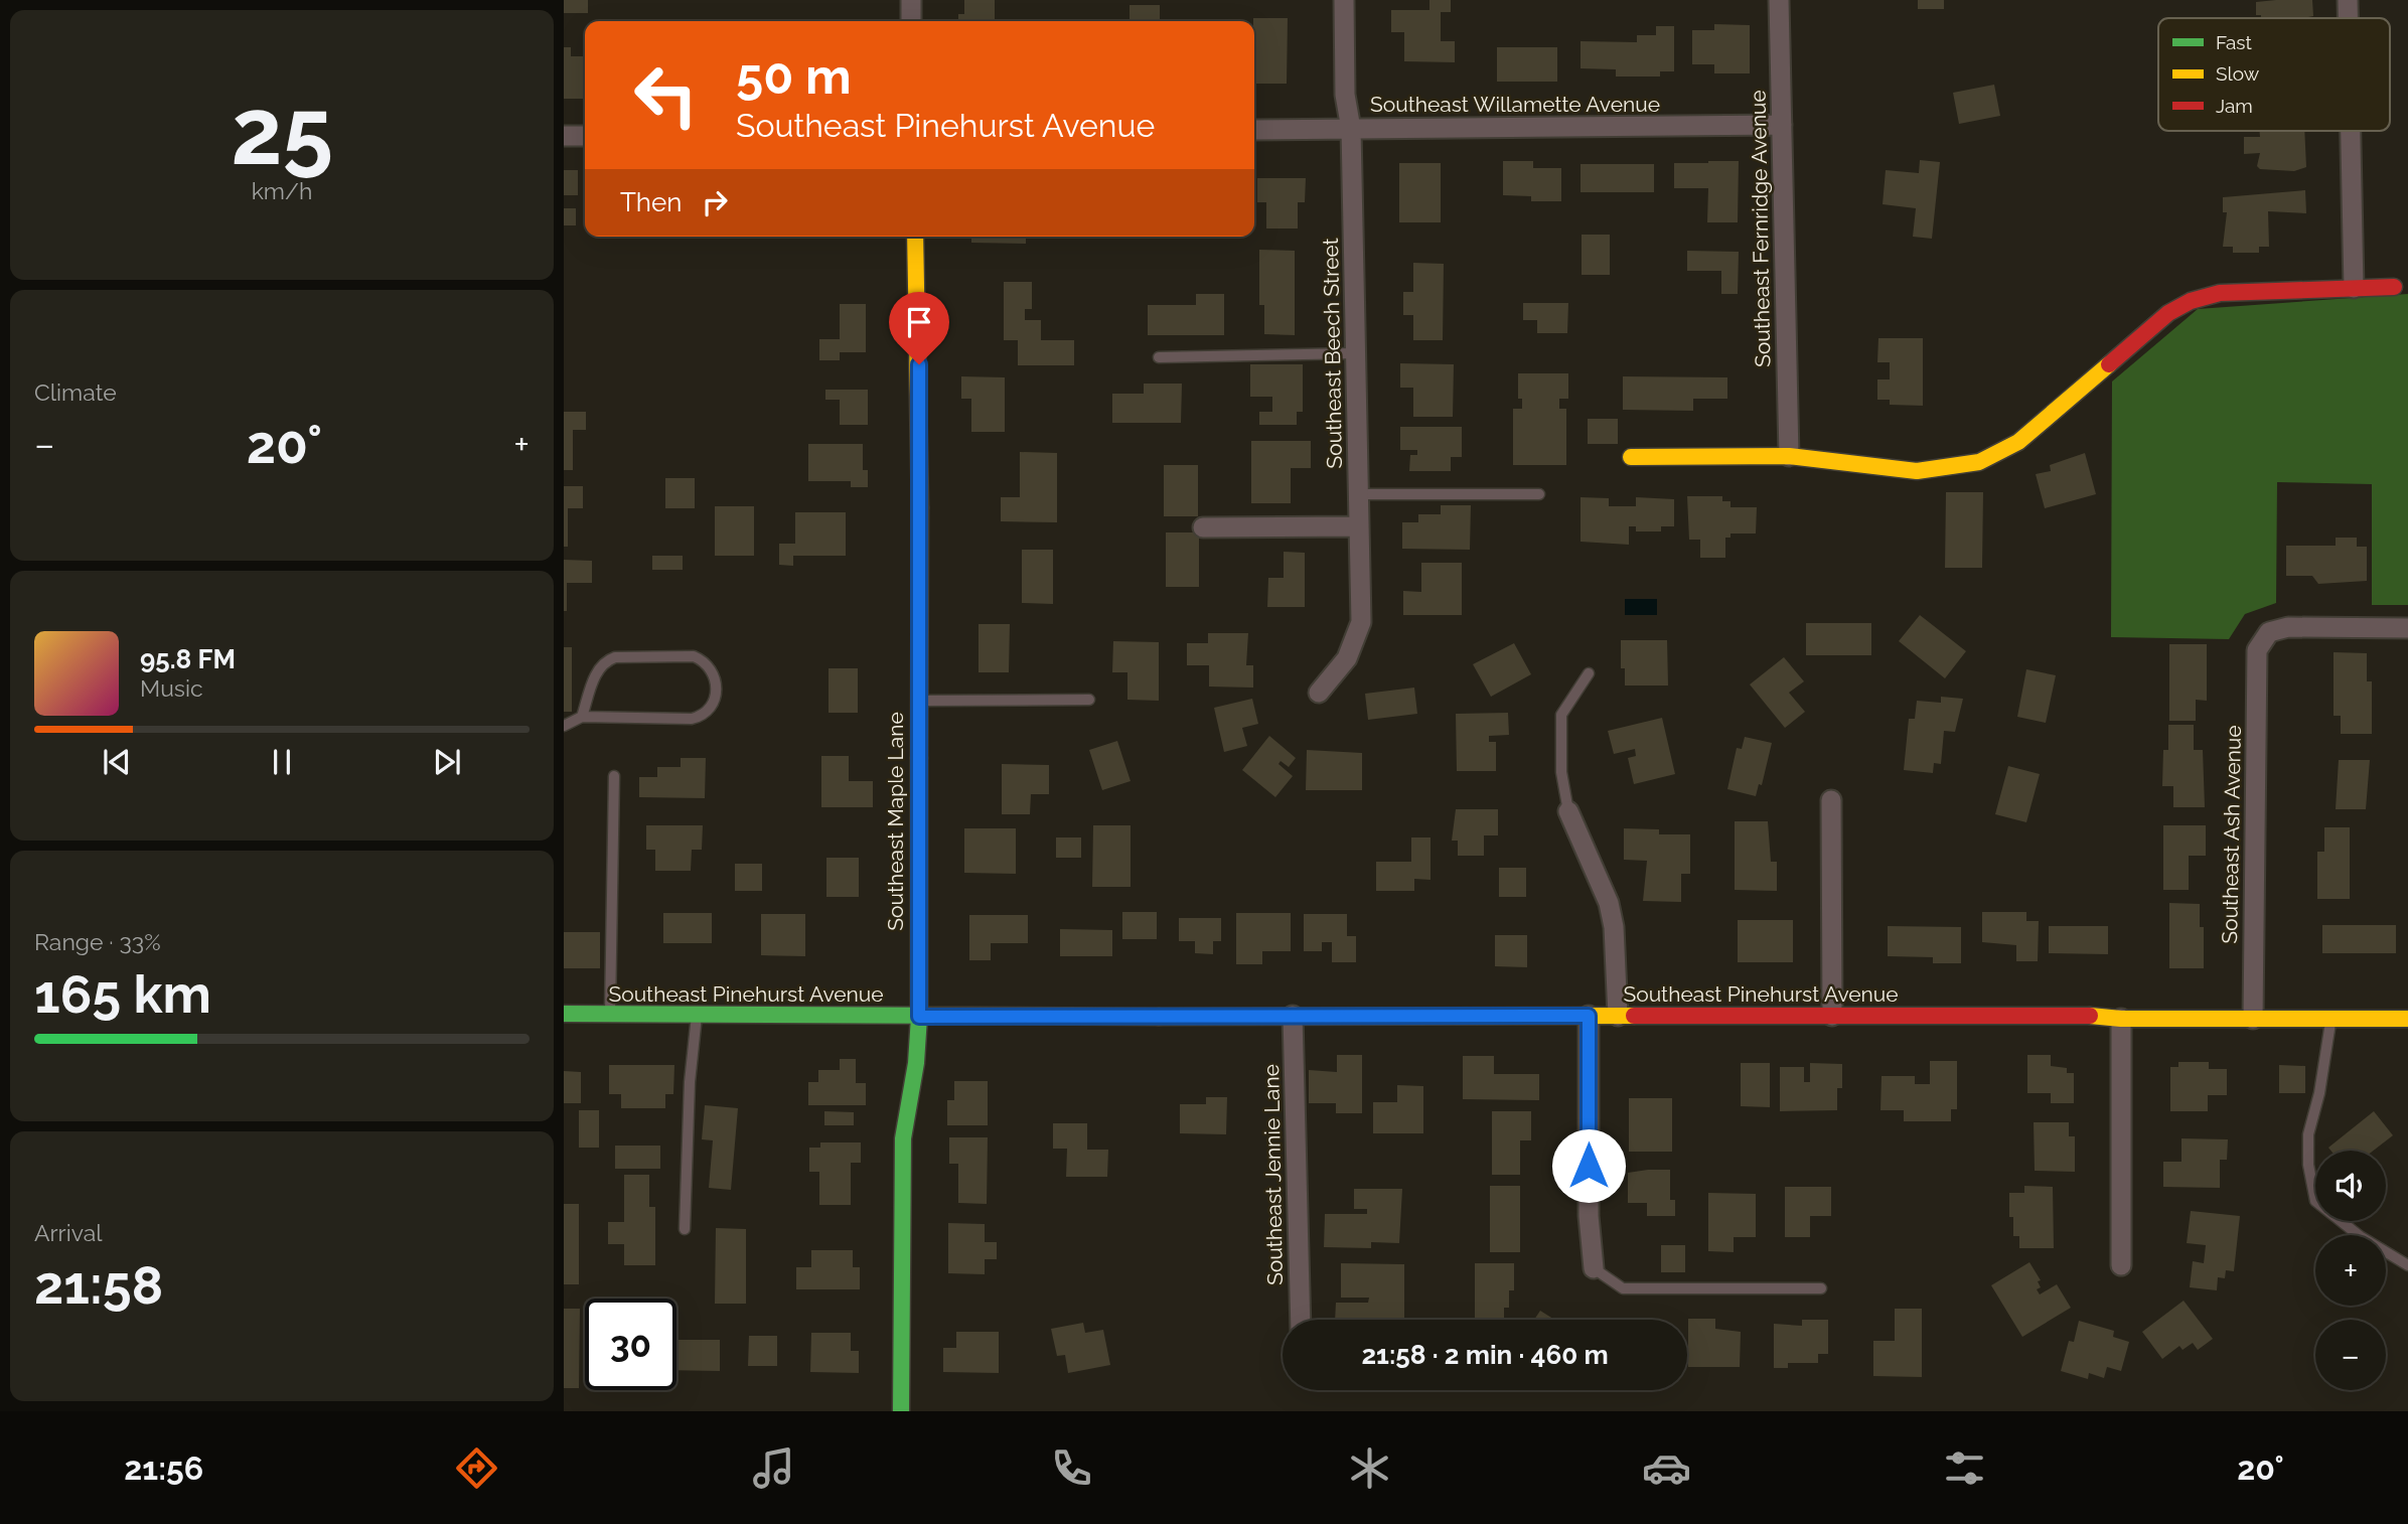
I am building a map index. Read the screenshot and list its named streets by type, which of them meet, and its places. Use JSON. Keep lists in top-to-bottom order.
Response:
{
  "streets": {
    "street": [
      "Southeast Willamette Avenue",
      "Southeast Fernridge Avenue",
      "Southeast Beech Street",
      "Southeast Maple Lane",
      "Southeast Ash Avenue",
      "Southeast Pinehurst Avenue",
      "Southeast Jennie Lane"
    ]
  },
  "crossings": [
    ["Southeast Willamette Avenue", "Southeast Fernridge Avenue"],
    ["Southeast Willamette Avenue", "Southeast Beech Street"],
    ["Southeast Maple Lane", "Southeast Pinehurst Avenue"],
    ["Southeast Ash Avenue", "Southeast Pinehurst Avenue"],
    ["Southeast Pinehurst Avenue", "Southeast Jennie Lane"]
  ],
  "legend": ["Fast", "Slow", "Jam"],
  "page": {
    "tile": [
      ["25", "km/h"],
      "Climate",
      ["Range · 33%", "165 km"],
      ["Arrival", "21:58"]
    ],
    "turn": ["50 m", "Southeast Pinehurst Avenue"],
    "then": "Then",
    "heat": ["−", "20°", "+"],
    "song": ["95.8 FM", "Music"],
    "map_buttons": ["+", "−"],
    "limit": "30",
    "trip": "21:58 · 2 min · 460 m",
    "tabs": ["21:56", "20°"]
  }
}
